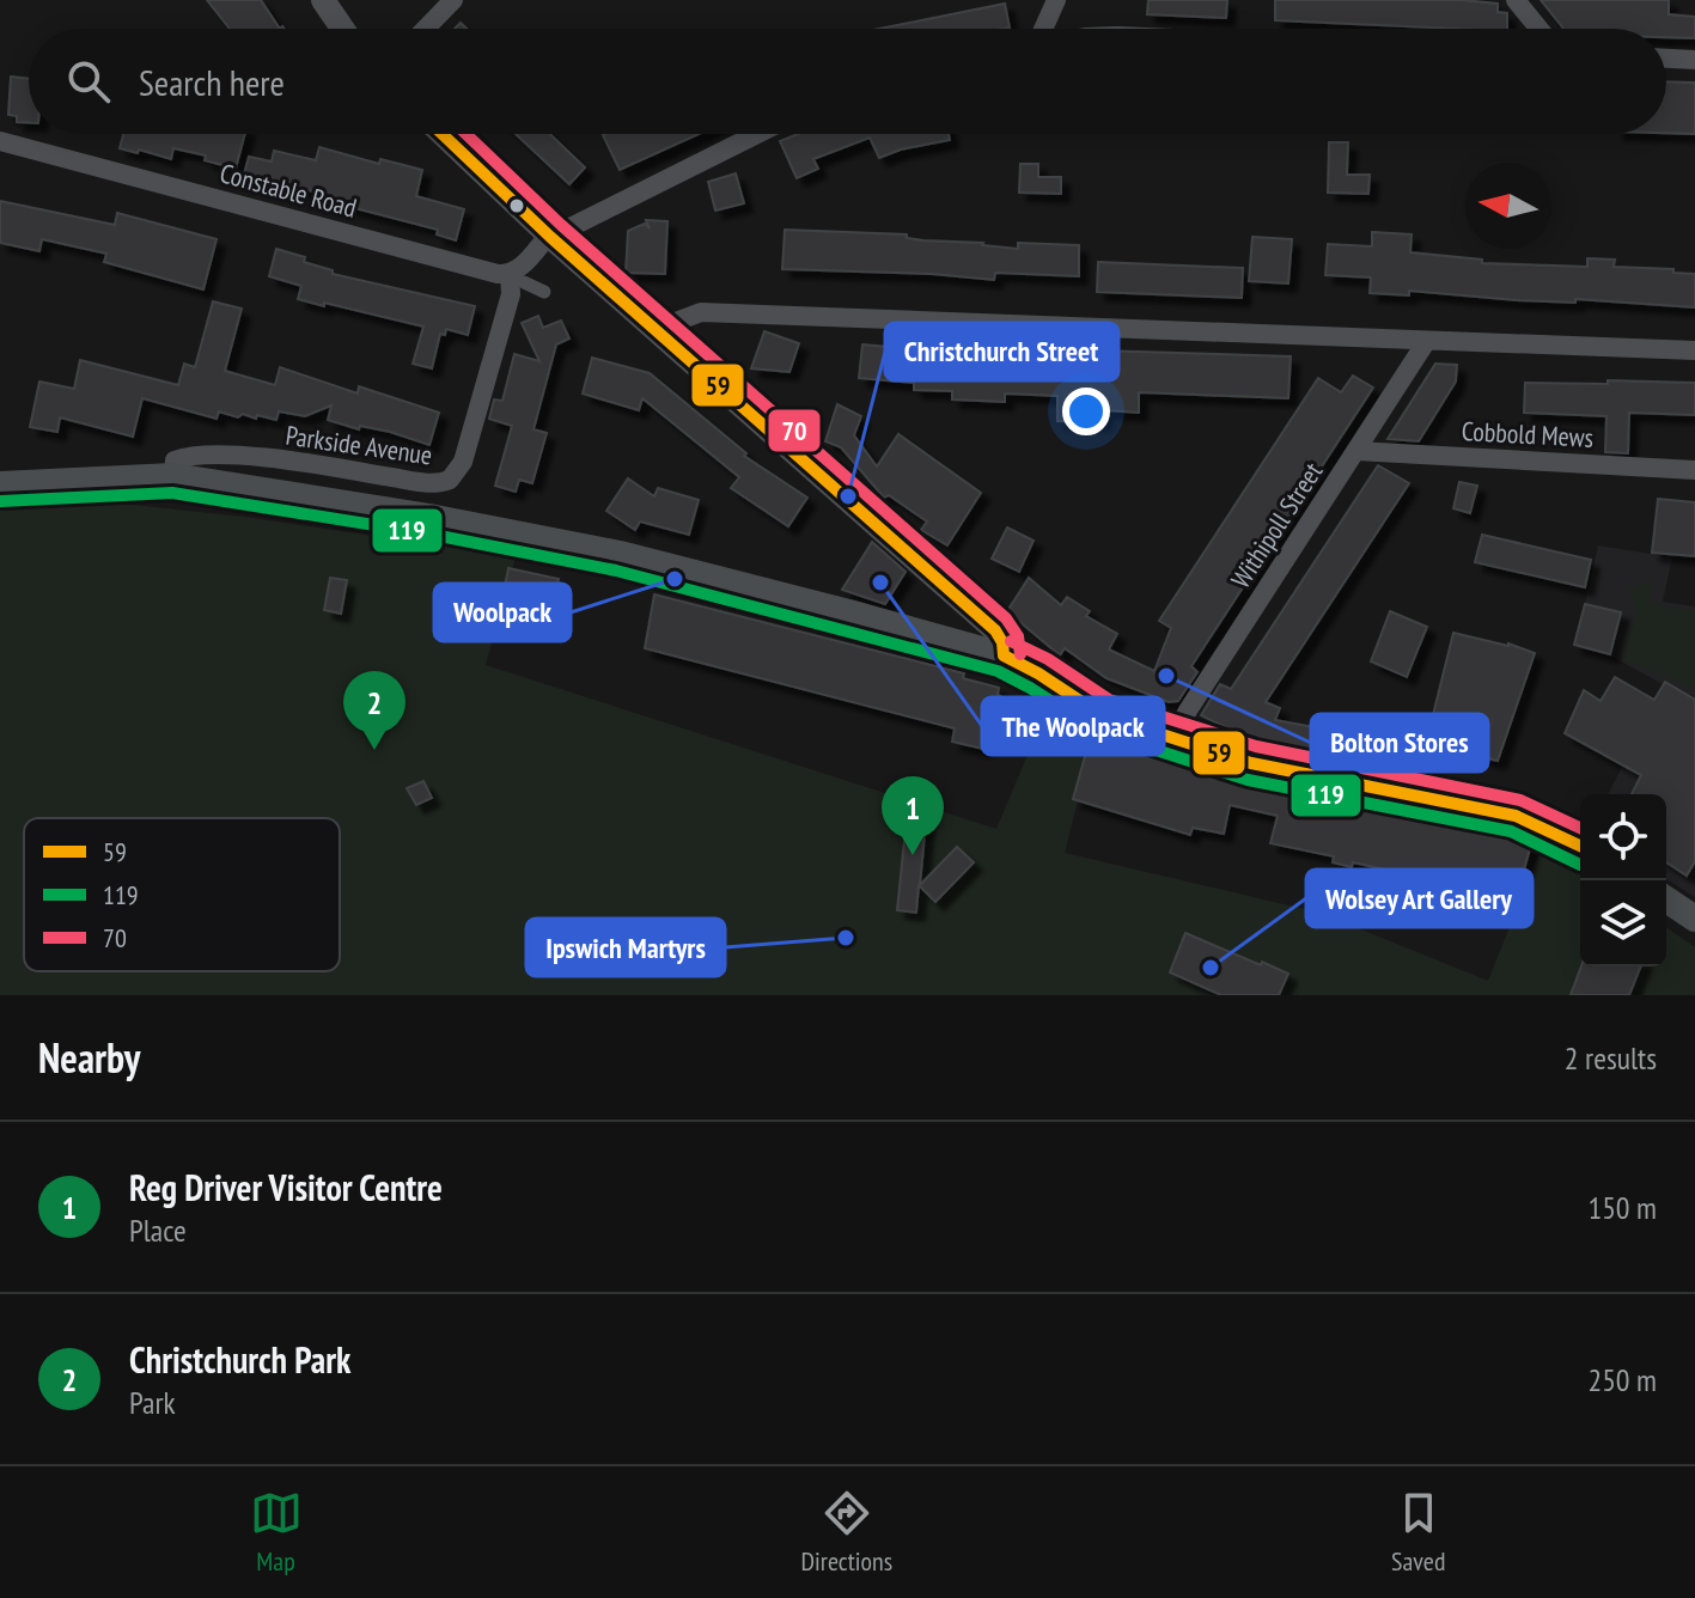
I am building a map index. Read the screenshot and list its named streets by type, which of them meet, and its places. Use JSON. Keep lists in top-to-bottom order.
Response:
{
  "streets": {
    "street": [
      "Constable Road",
      "Cobbold Mews",
      "Parkside Avenue",
      "Withipoll Street"
    ]
  },
  "crossings": [
    ["Constable Road", "Parkside Avenue"],
    ["Cobbold Mews", "Withipoll Street"]
  ],
  "places": [
    "Christchurch Street",
    "Woolpack",
    "The Woolpack",
    "Bolton Stores",
    "Ipswich Martyrs",
    "Wolsey Art Gallery"
  ],
  "lines": ["transit line 59", "transit line 70", "transit line 119"],
  "legend": ["59", "119", "70"],
  "north": "left",
  "page": {
    "search": "Search here",
    "pins": ["2", "1"],
    "heading": ["Nearby", "2 results"],
    "list": [
      {
        "mark": "1",
        "name": "Reg Driver Visitor Centre",
        "note": "Place",
        "value": "150 m"
      },
      {
        "mark": "2",
        "name": "Christchurch Park",
        "note": "Park",
        "value": "250 m"
      }
    ],
    "nav": ["Map", "Directions", "Saved"]
  }
}
